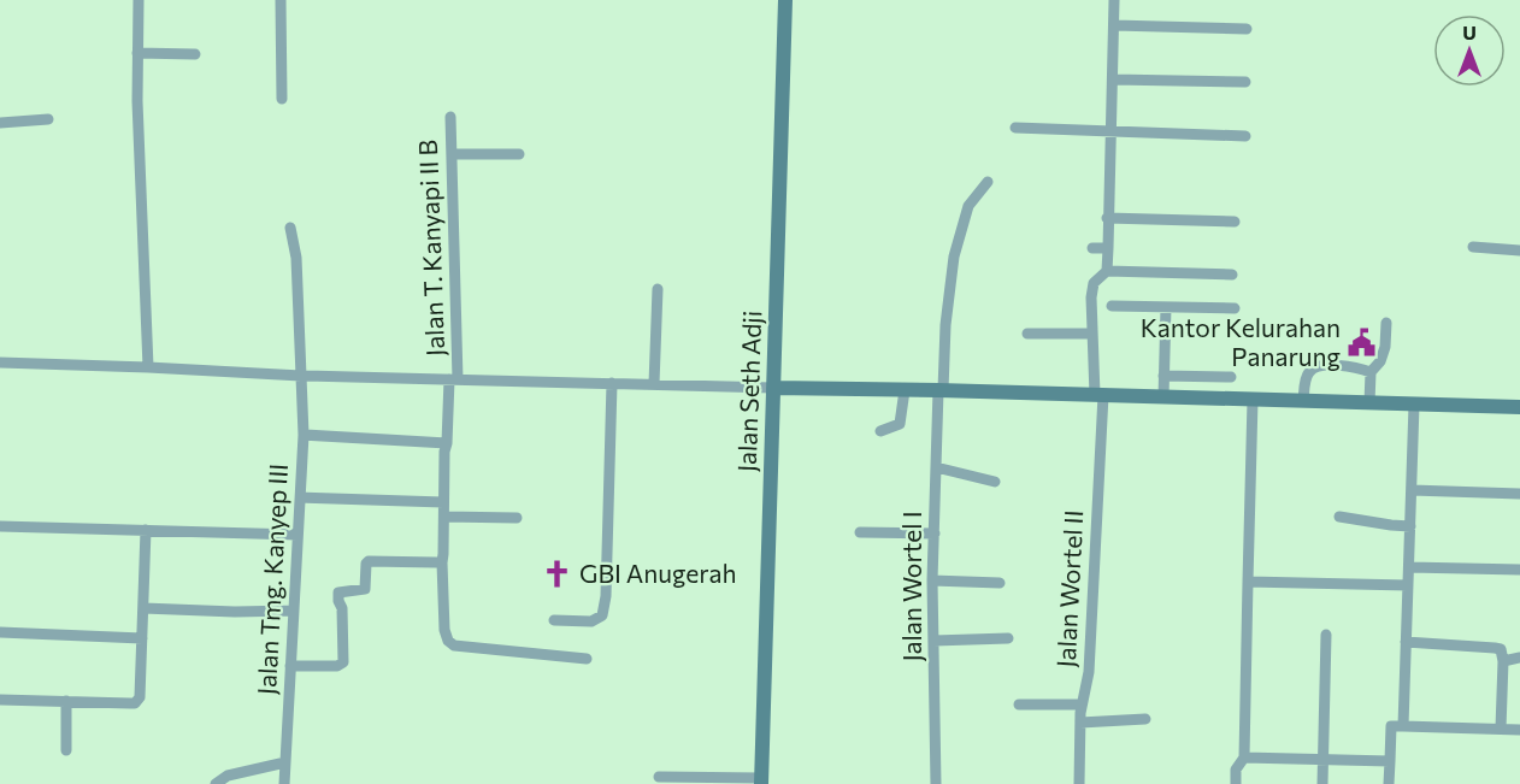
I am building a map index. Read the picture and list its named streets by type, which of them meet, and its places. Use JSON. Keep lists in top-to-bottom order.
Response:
{
  "streets": {
    "street": [
      "Jalan T. Kanyapi II B",
      "Jalan Seth Adji",
      "Jalan Tmg. Kanyep III",
      "Jalan Wortel I",
      "Jalan Wortel II"
    ]
  },
  "places": {
    "public building": ["Kantor Kelurahan Panarung"],
    "church": ["GBI Anugerah"]
  },
  "north": "top"
}
